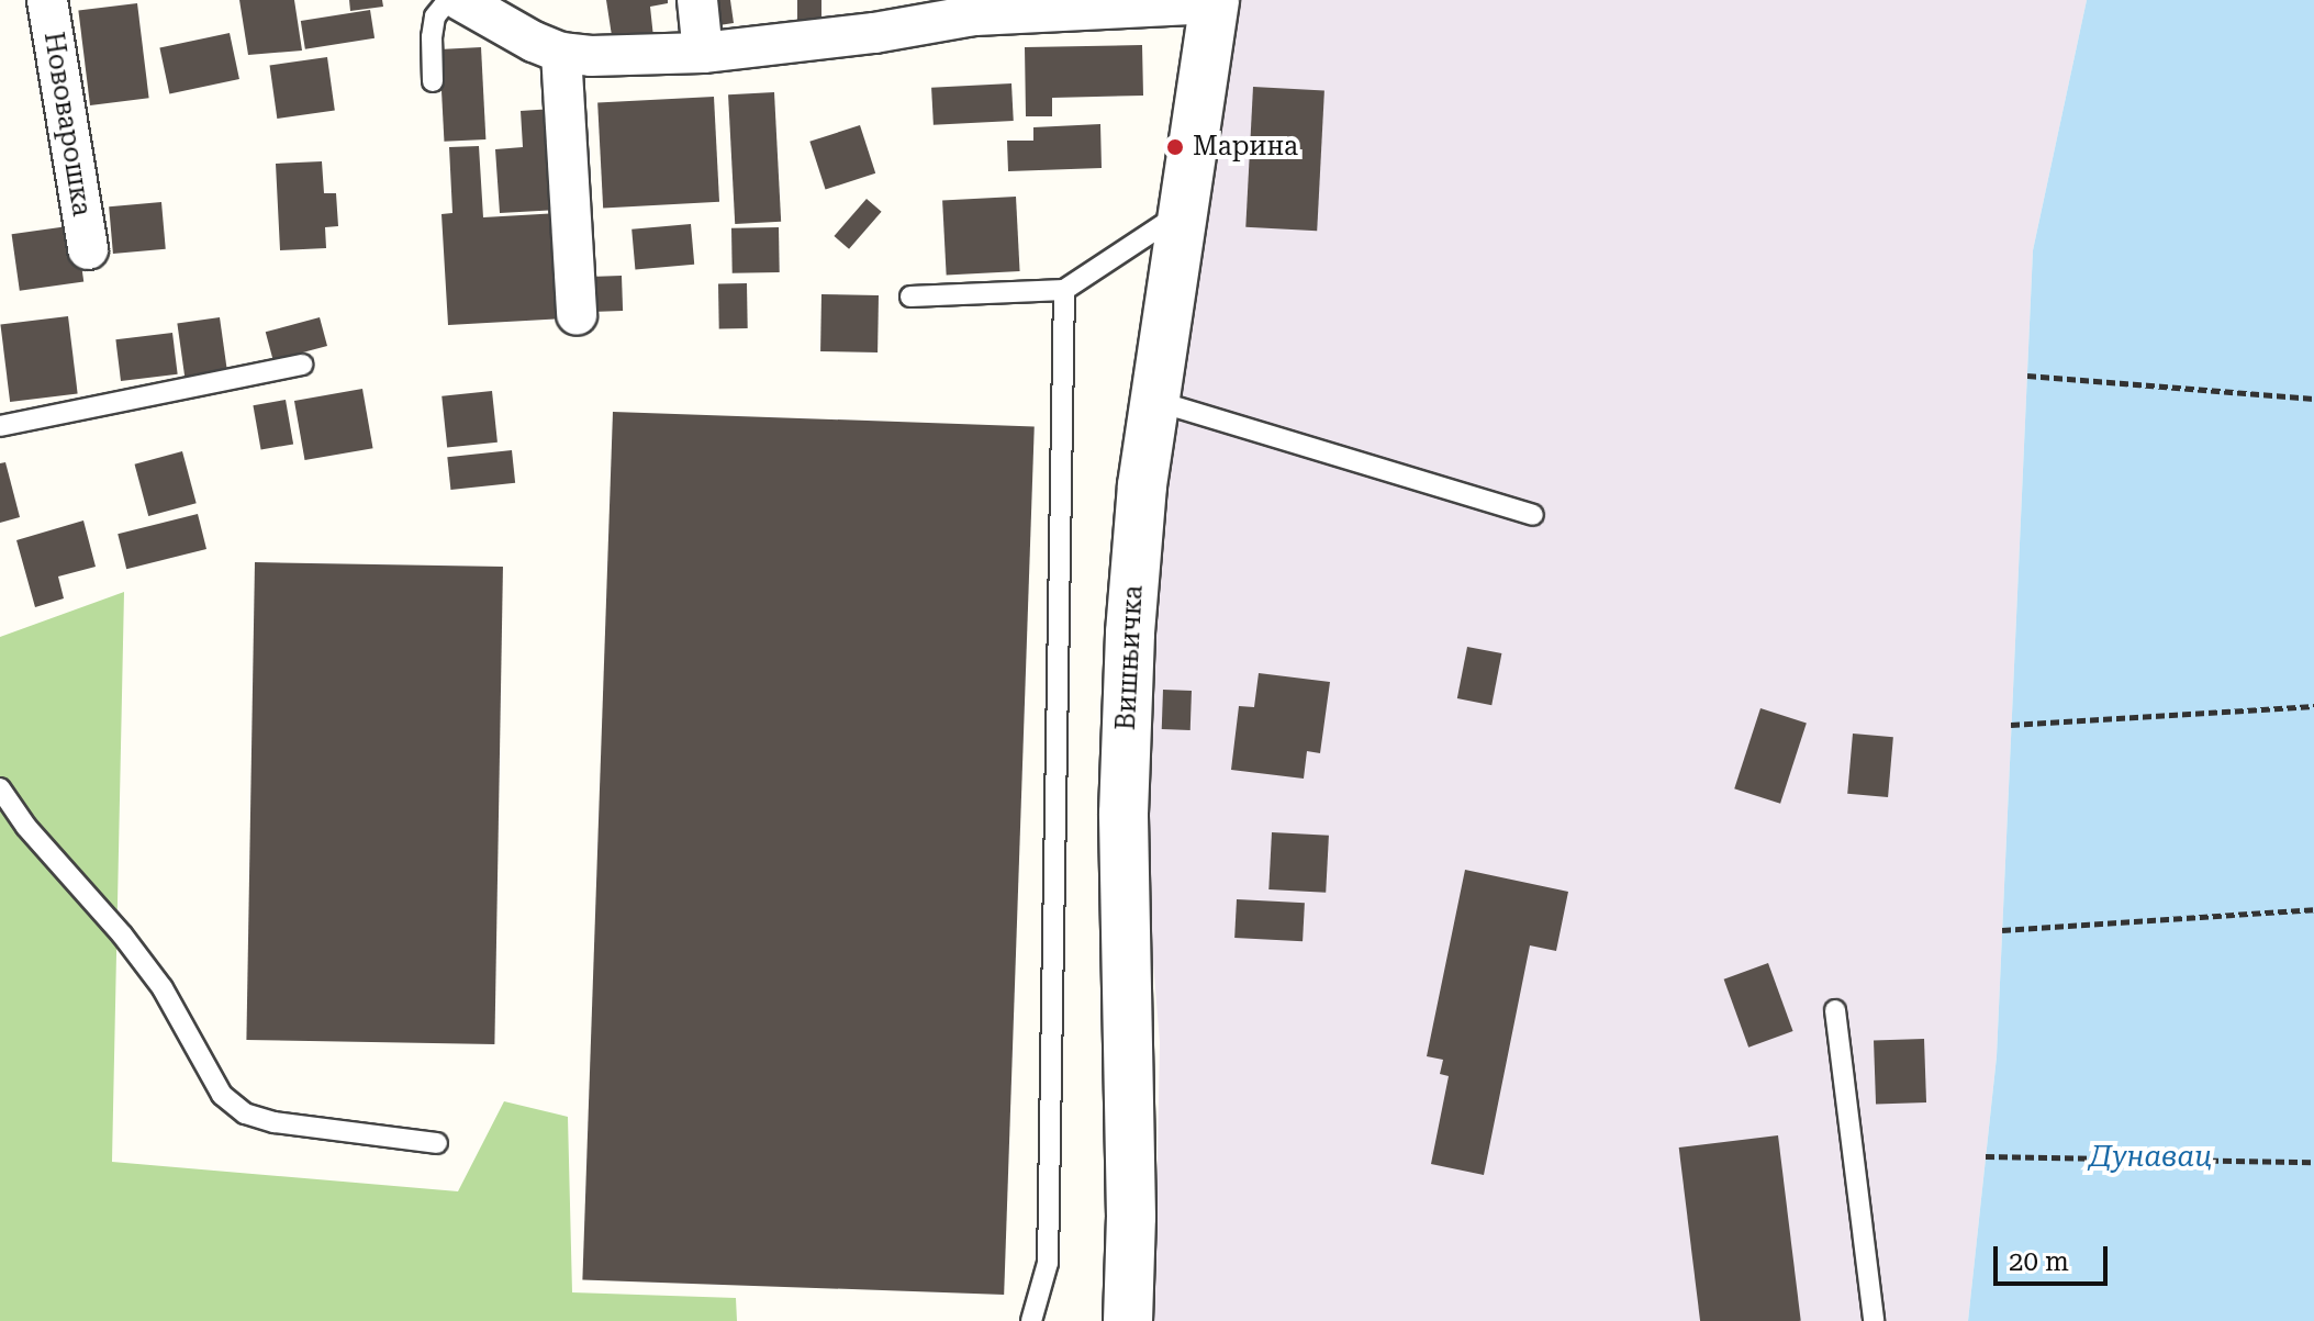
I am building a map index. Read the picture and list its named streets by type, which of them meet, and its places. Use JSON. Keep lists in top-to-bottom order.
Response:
{
  "streets": {
    "street": ["Нововарошка", "Вишњичка"]
  },
  "water": ["Дунавац"],
  "places": ["Марина"],
  "scale_bar": "20 m"
}
